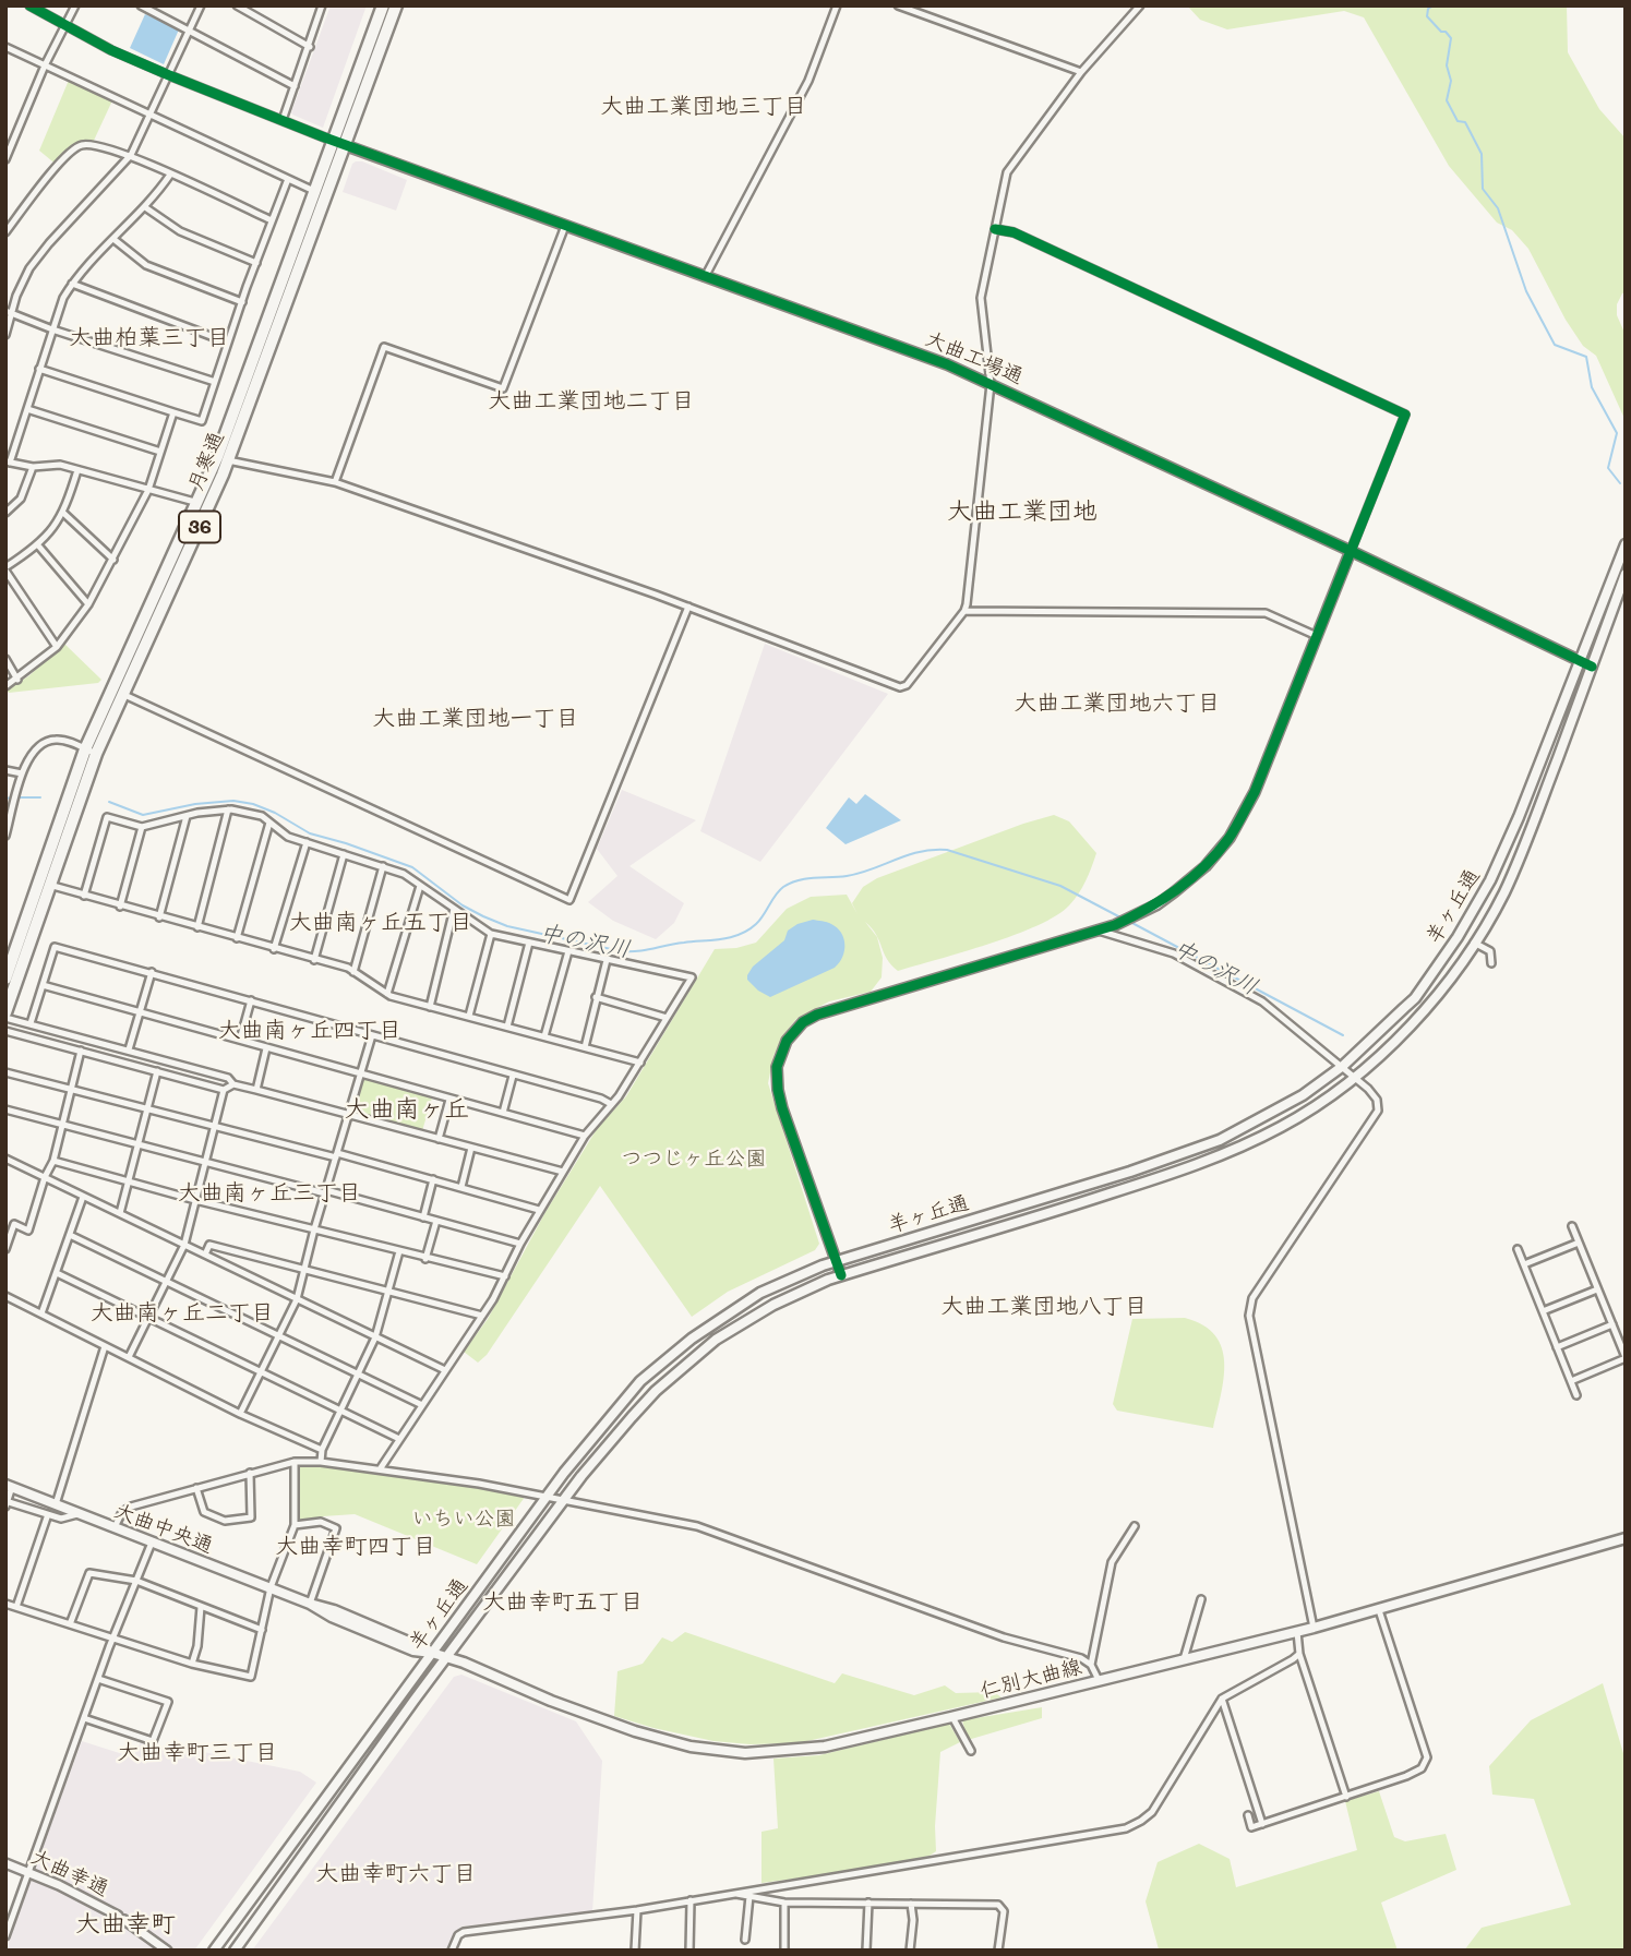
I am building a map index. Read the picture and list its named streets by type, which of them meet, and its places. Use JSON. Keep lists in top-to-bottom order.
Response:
{
  "streets": {
    "highway": ["月寒通", "36"],
    "main road": ["羊ヶ丘通", "大曲中央通", "仁別大曲線"],
    "street": ["大曲工場通", "大曲幸通"]
  },
  "crossings": [
    ["大曲工場通", "月寒通"],
    ["大曲工場通", "羊ヶ丘通"],
    ["羊ヶ丘通", "大曲中央通"],
    ["羊ヶ丘通", "仁別大曲線"],
    ["大曲中央通", "仁別大曲線"]
  ],
  "districts": [
    "大曲工業団地三丁目",
    "大曲柏葉三丁目",
    "大曲工業団地二丁目",
    "大曲工業団地",
    "大曲工業団地六丁目",
    "大曲工業団地一丁目",
    "大曲南ヶ丘五丁目",
    "大曲南ヶ丘四丁目",
    "大曲南ヶ丘",
    "大曲南ヶ丘三丁目",
    "大曲工業団地八丁目",
    "大曲南ヶ丘二丁目",
    "大曲幸町四丁目",
    "大曲幸町五丁目",
    "大曲幸町三丁目",
    "大曲幸町六丁目",
    "大曲幸町"
  ],
  "water": ["中の沢川"],
  "parks": ["つつじヶ丘公園", "いちい公園"]
}
